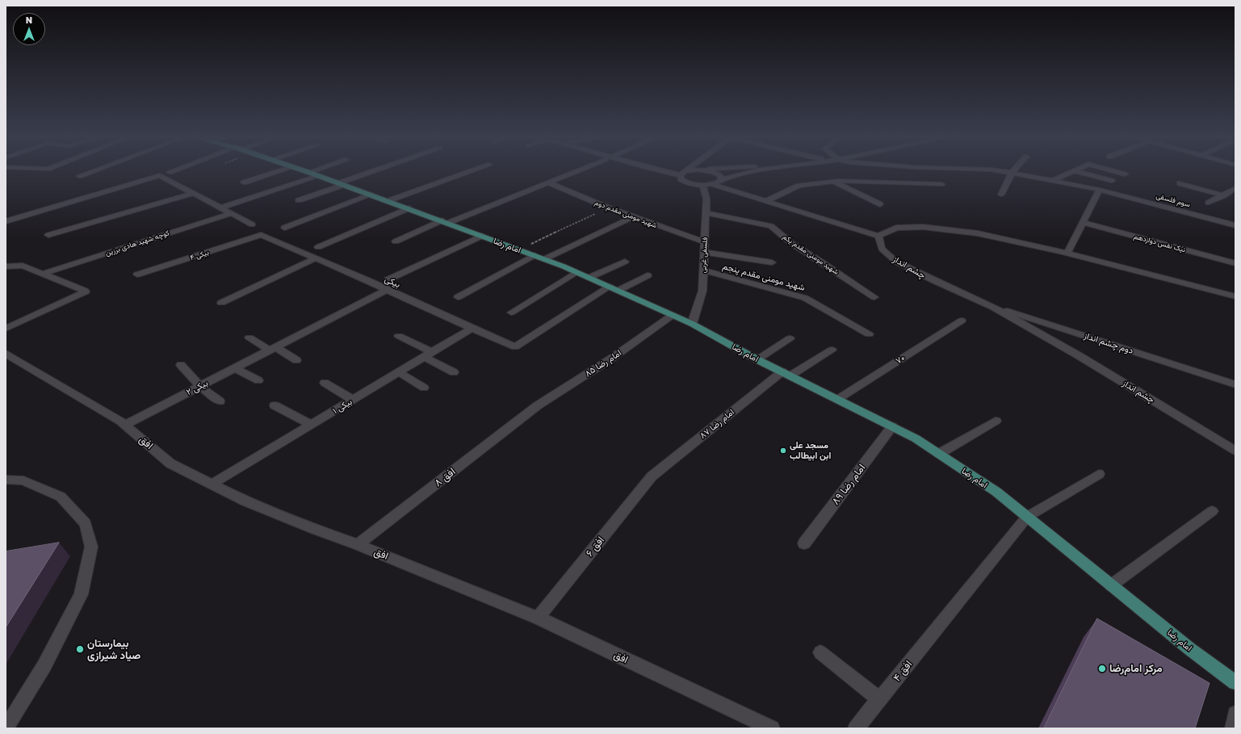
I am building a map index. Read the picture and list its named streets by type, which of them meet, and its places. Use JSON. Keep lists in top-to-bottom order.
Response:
{
  "streets": {
    "main road": ["امام رضا"],
    "street": [
      "سوم فلسفی",
      "شهید مومنی مقدم دوم",
      "کوچه شهید هادی برزین",
      "نیک نفس دوازدهم",
      "شهید مومنی مقدم یکم",
      "۴ بیکی",
      "فلسفی غربی",
      "چشم انداز",
      "شهید مومنی مقدم پنجم",
      "بیکی",
      "دوم چشم انداز",
      "۷۰",
      "امام رضا ۸۵",
      "۲ بیکی",
      "۱ بیکی",
      "امام رضا ۸۷",
      "افق",
      "افق ۸",
      "امام رضا ۸۹",
      "افق ۶",
      "افق ۴"
    ]
  },
  "crossings": [
    ["شهید مومنی مقدم دوم", "فلسفی غربی"],
    ["امام رضا", "فلسفی غربی"],
    ["امام رضا", "بیکی"],
    ["امام رضا", "۷۰"],
    ["امام رضا", "امام رضا ۸۵"],
    ["امام رضا", "امام رضا ۸۷"],
    ["امام رضا", "امام رضا ۸۹"],
    ["امام رضا", "افق ۴"],
    ["شهید مومنی مقدم یکم", "فلسفی غربی"],
    ["۴ بیکی", "بیکی"],
    ["فلسفی غربی", "شهید مومنی مقدم پنجم"],
    ["چشم انداز", "دوم چشم انداز"],
    ["بیکی", "۲ بیکی"],
    ["بیکی", "۱ بیکی"],
    ["امام رضا ۸۵", "افق ۸"],
    ["۲ بیکی", "افق"],
    ["۱ بیکی", "افق"],
    ["امام رضا ۸۷", "افق ۶"],
    ["افق", "افق ۸"],
    ["افق", "افق ۶"]
  ],
  "places": ["مسجد علی ابن ابیطالب", "بیمارستان صیاد شیرازی", "مرکز امام‌رضا"],
  "north": "top"
}
